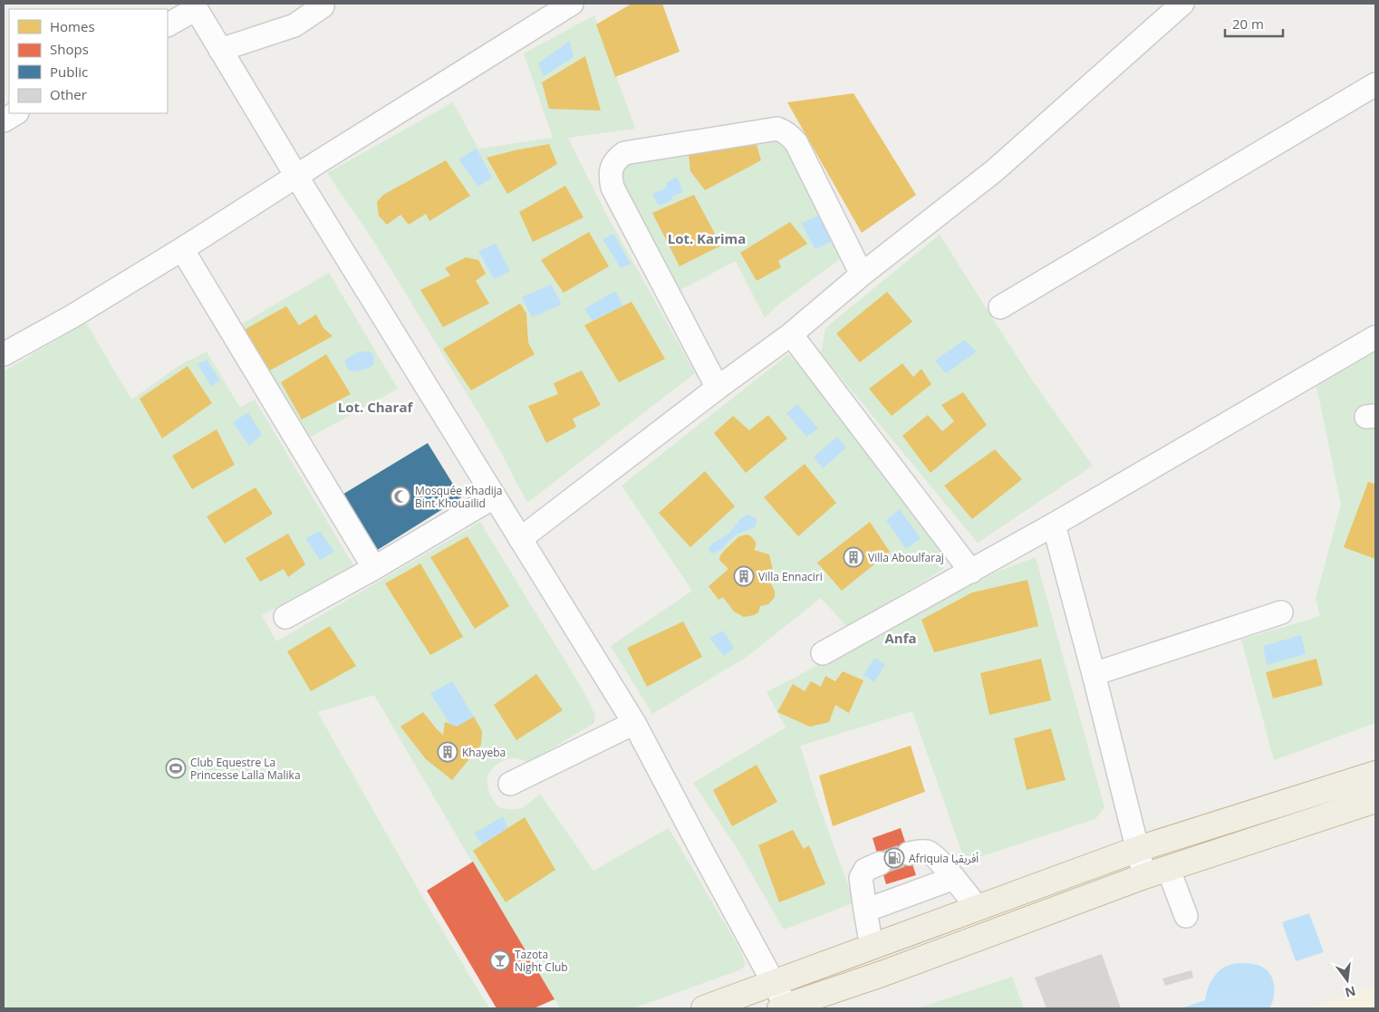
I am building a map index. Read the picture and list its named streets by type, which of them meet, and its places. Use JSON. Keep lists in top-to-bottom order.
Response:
{
  "districts": ["Lot. Karima", "Lot. Charaf", "Anfa"],
  "places": {
    "mosque": ["Mosquée Khadija Bint Khouailid"],
    "building": ["Villa Aboulfaraj", "Villa Ennaciri", "Khayeba"],
    "sports": ["Club Equestre La Princesse Lalla Malika"],
    "fuel station": ["Afriquia أفريقيا"],
    "bar": ["Tazota Night Club"]
  },
  "legend": [
    "Homes",
    "Shops",
    "Public",
    "Other"
  ],
  "scale_bar": "20 m",
  "north": "bottom"
}
